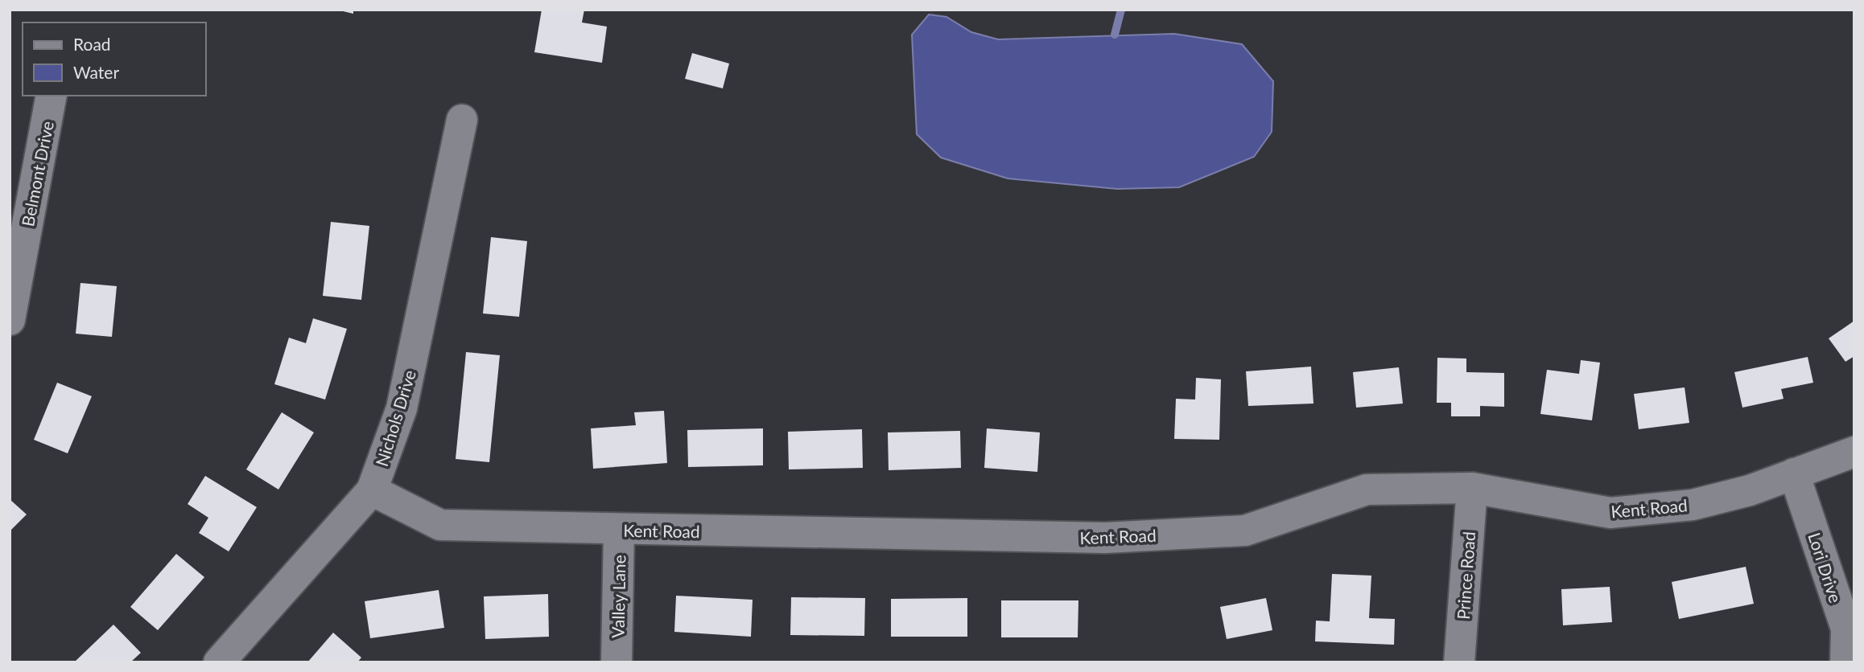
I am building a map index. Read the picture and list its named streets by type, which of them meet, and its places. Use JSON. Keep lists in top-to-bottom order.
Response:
{
  "streets": {
    "street": [
      "Belmont Drive",
      "Nichols Drive",
      "Kent Road",
      "Lori Drive",
      "Prince Road",
      "Valley Lane"
    ]
  },
  "crossings": [
    ["Nichols Drive", "Kent Road"],
    ["Kent Road", "Lori Drive"],
    ["Kent Road", "Prince Road"],
    ["Kent Road", "Valley Lane"]
  ],
  "legend": ["Road", "Water"]
}
